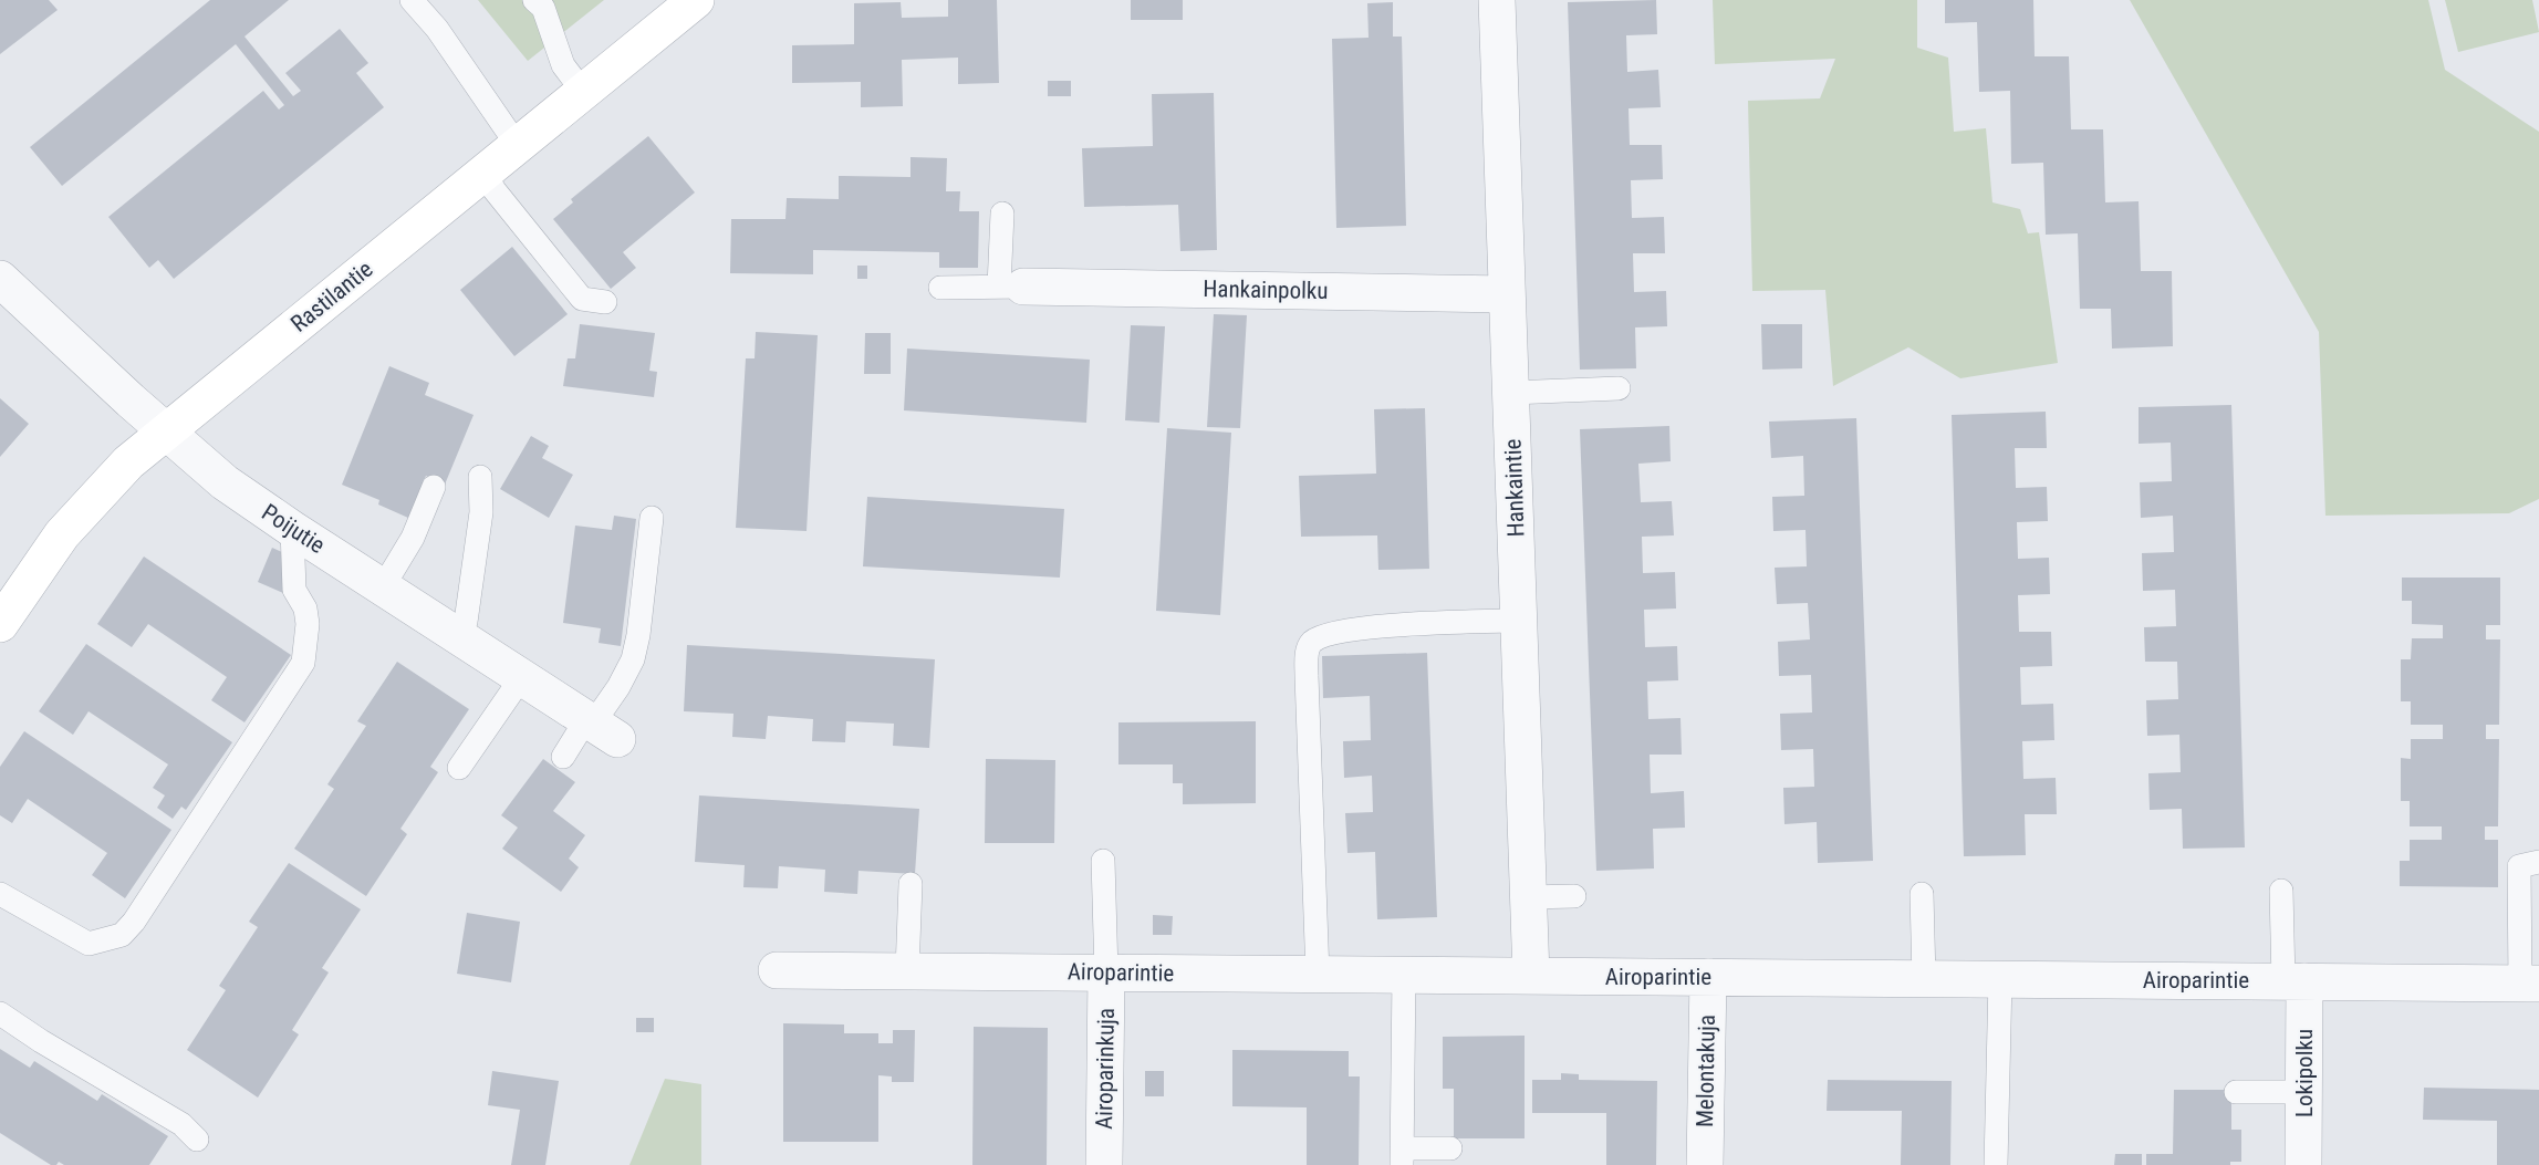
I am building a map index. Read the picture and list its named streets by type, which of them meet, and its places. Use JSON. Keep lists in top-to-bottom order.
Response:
{
  "streets": {
    "street": [
      "Hankainpolku",
      "Rastilantie",
      "Hankaintie",
      "Poijutie",
      "Airoparintie",
      "Airoparinkuja",
      "Melontakuja",
      "Lokipolku"
    ]
  },
  "crossings": [
    ["Hankainpolku", "Hankaintie"],
    ["Rastilantie", "Poijutie"],
    ["Hankaintie", "Airoparintie"],
    ["Airoparintie", "Airoparinkuja"],
    ["Airoparintie", "Melontakuja"],
    ["Airoparintie", "Lokipolku"]
  ]
}
